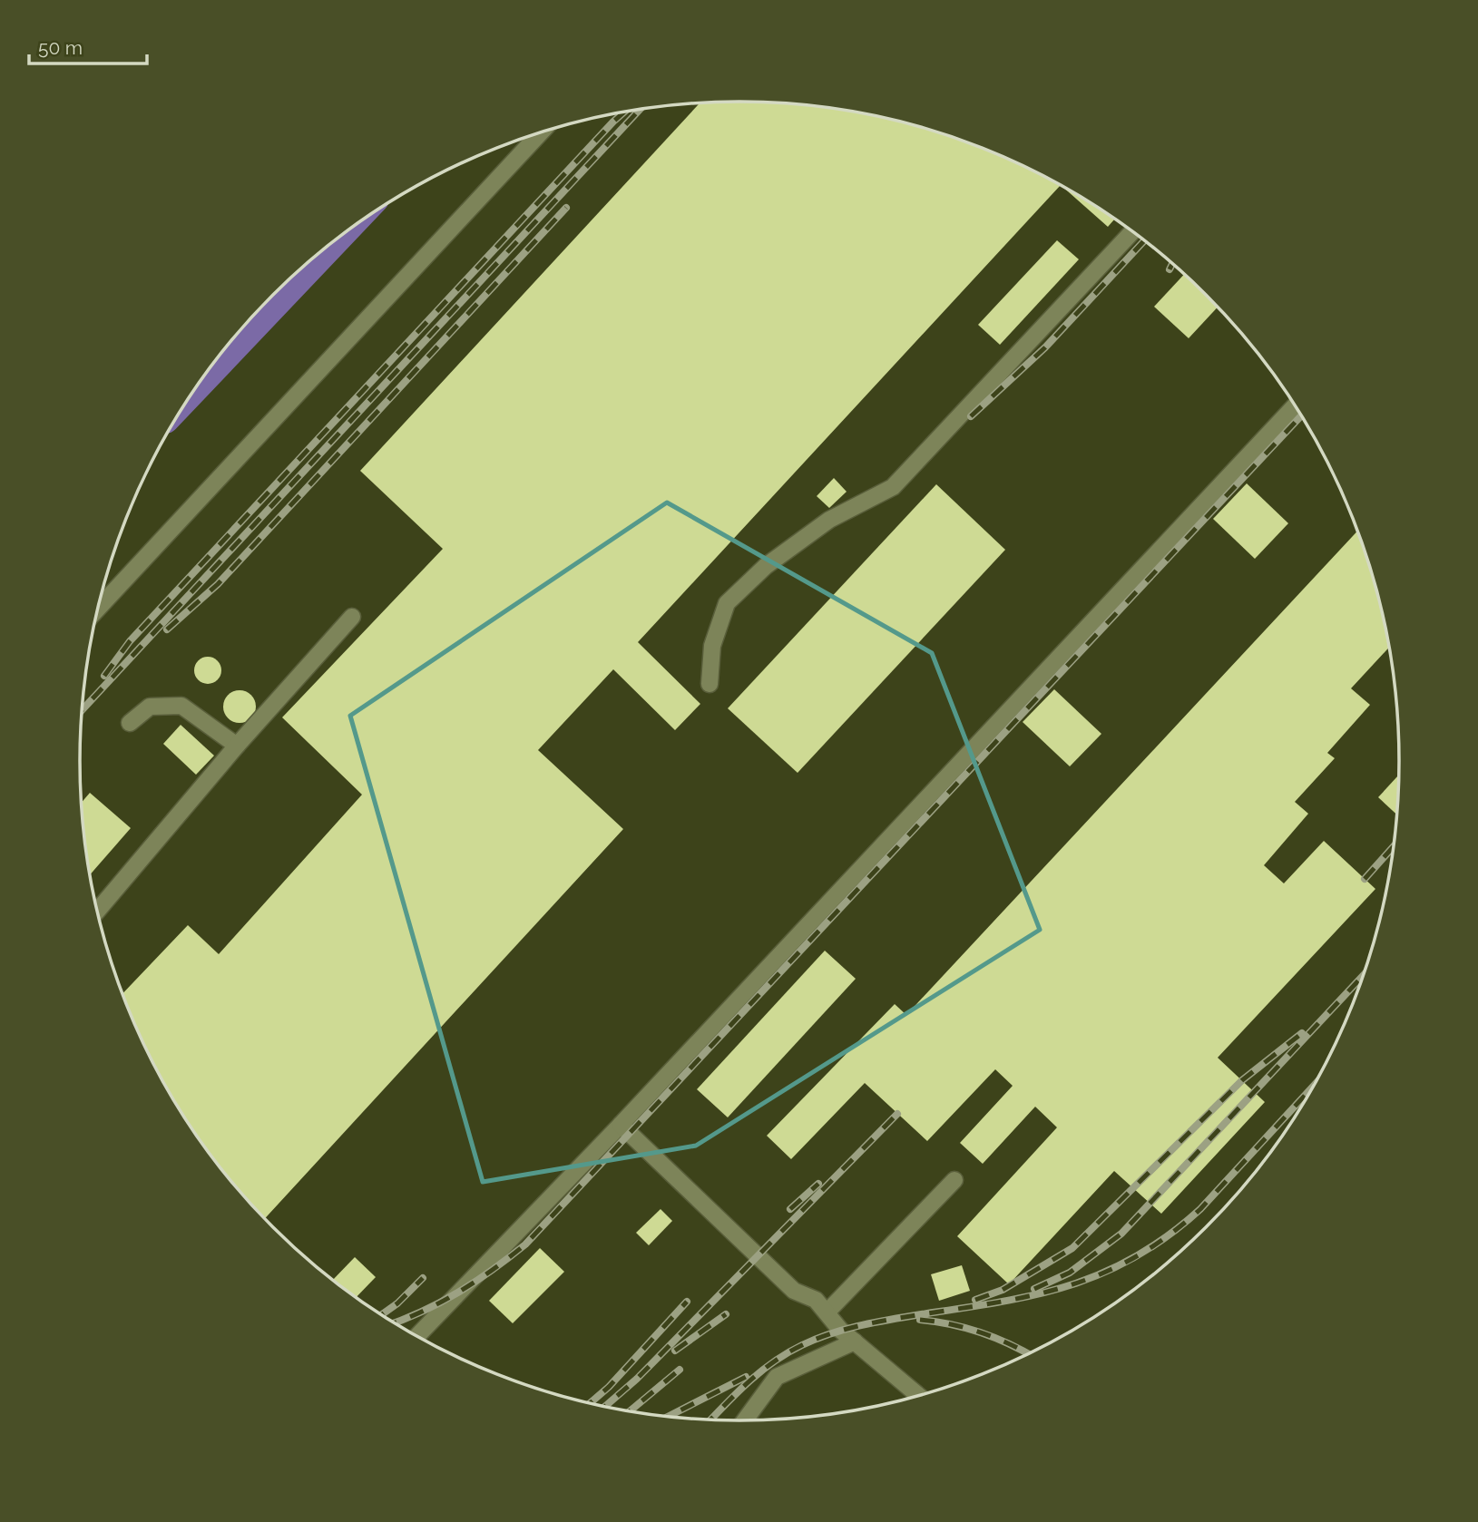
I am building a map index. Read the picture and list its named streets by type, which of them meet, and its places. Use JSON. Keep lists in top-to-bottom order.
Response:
{
  "scale_bar": "50 m"
}
